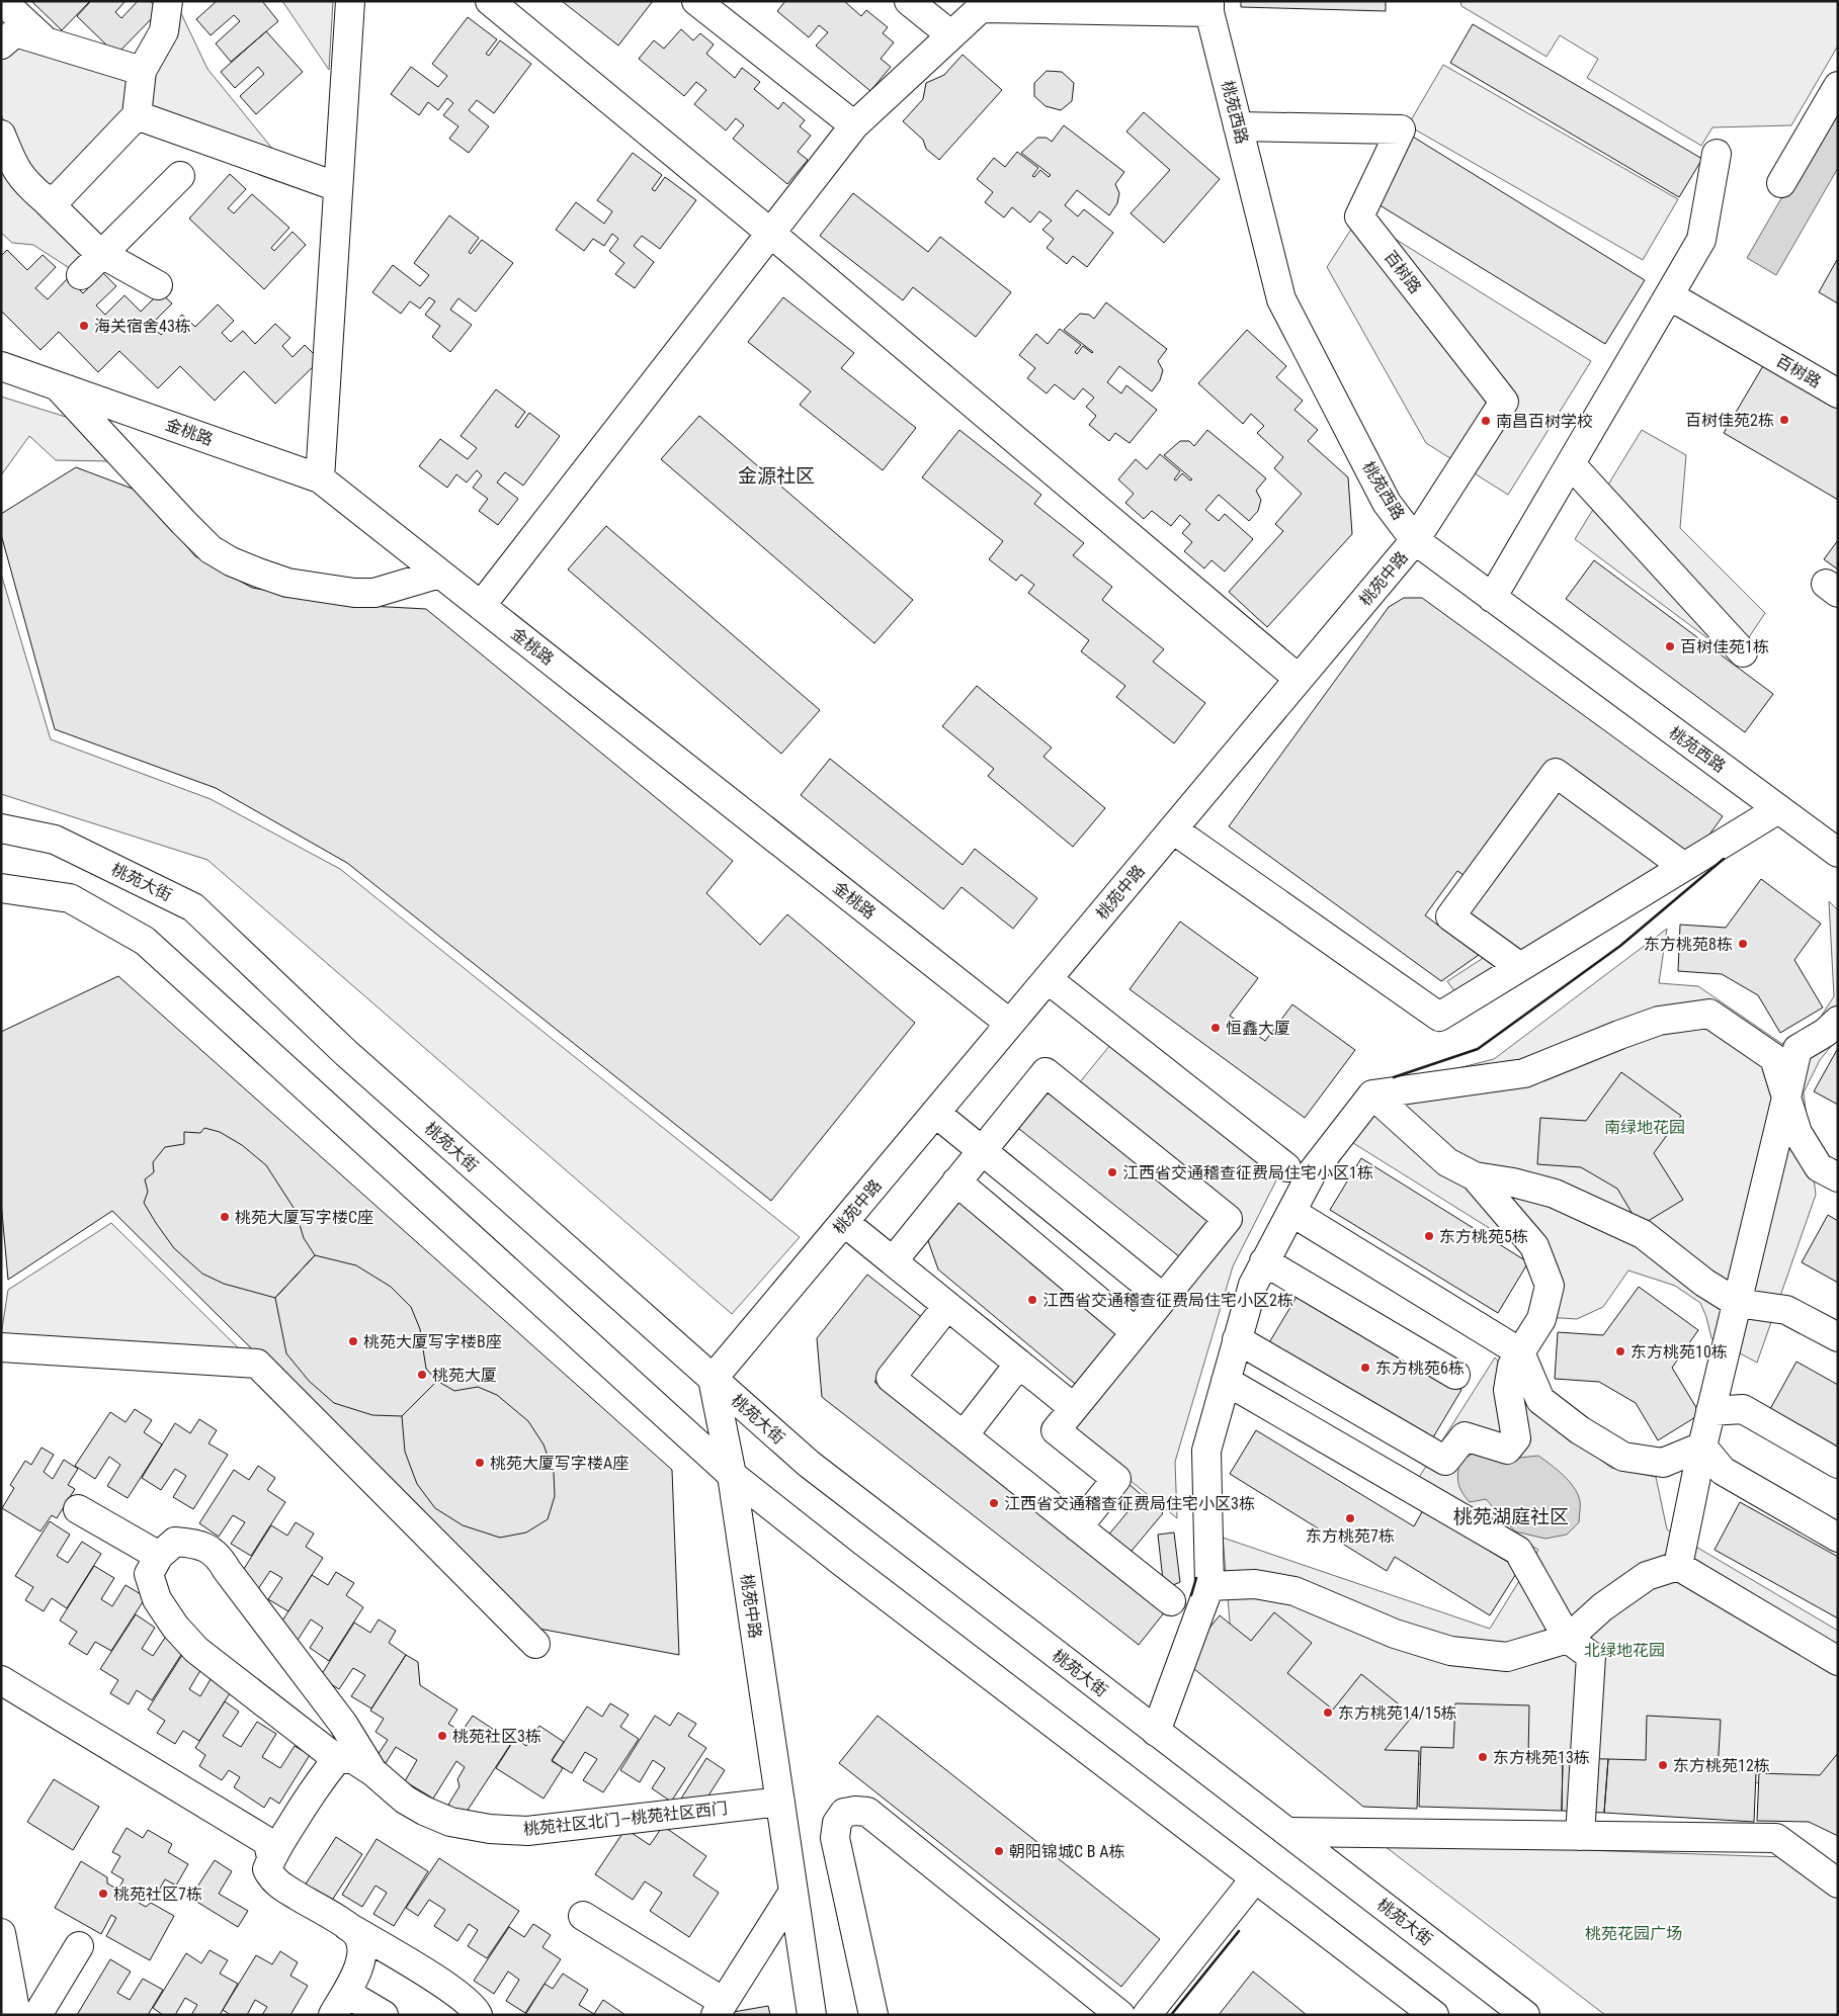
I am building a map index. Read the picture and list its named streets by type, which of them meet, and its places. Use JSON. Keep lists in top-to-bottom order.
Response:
{
  "streets": {
    "street": [
      "桃苑西路",
      "百树路",
      "金桃路",
      "桃苑中路",
      "桃苑大街",
      "桃苑社区北门—桃苑社区西门"
    ]
  },
  "crossings": [
    ["桃苑西路", "百树路"],
    ["桃苑西路", "桃苑中路"],
    ["百树路", "桃苑中路"],
    ["金桃路", "桃苑中路"],
    ["桃苑中路", "桃苑大街"],
    ["桃苑中路", "桃苑社区北门—桃苑社区西门"]
  ],
  "districts": ["金源社区", "桃苑湖庭社区"],
  "parks": ["南绿地花园", "北绿地花园", "桃苑花园广场"],
  "places": [
    "海关宿舍43栋",
    "百树佳苑2栋",
    "南昌百树学校",
    "百树佳苑1栋",
    "东方桃苑8栋",
    "恒鑫大厦",
    "江西省交通稽查征费局住宅小区1栋",
    "桃苑大厦写字楼C座",
    "东方桃苑5栋",
    "江西省交通稽查征费局住宅小区2栋",
    "桃苑大厦写字楼B座",
    "东方桃苑10栋",
    "东方桃苑6栋",
    "桃苑大厦",
    "桃苑大厦写字楼A座",
    "江西省交通稽查征费局住宅小区3栋",
    "东方桃苑7栋",
    "东方桃苑14/15栋",
    "桃苑社区3栋",
    "东方桃苑13栋",
    "东方桃苑12栋",
    "朝阳锦城C B A栋",
    "桃苑社区7栋"
  ]
}
